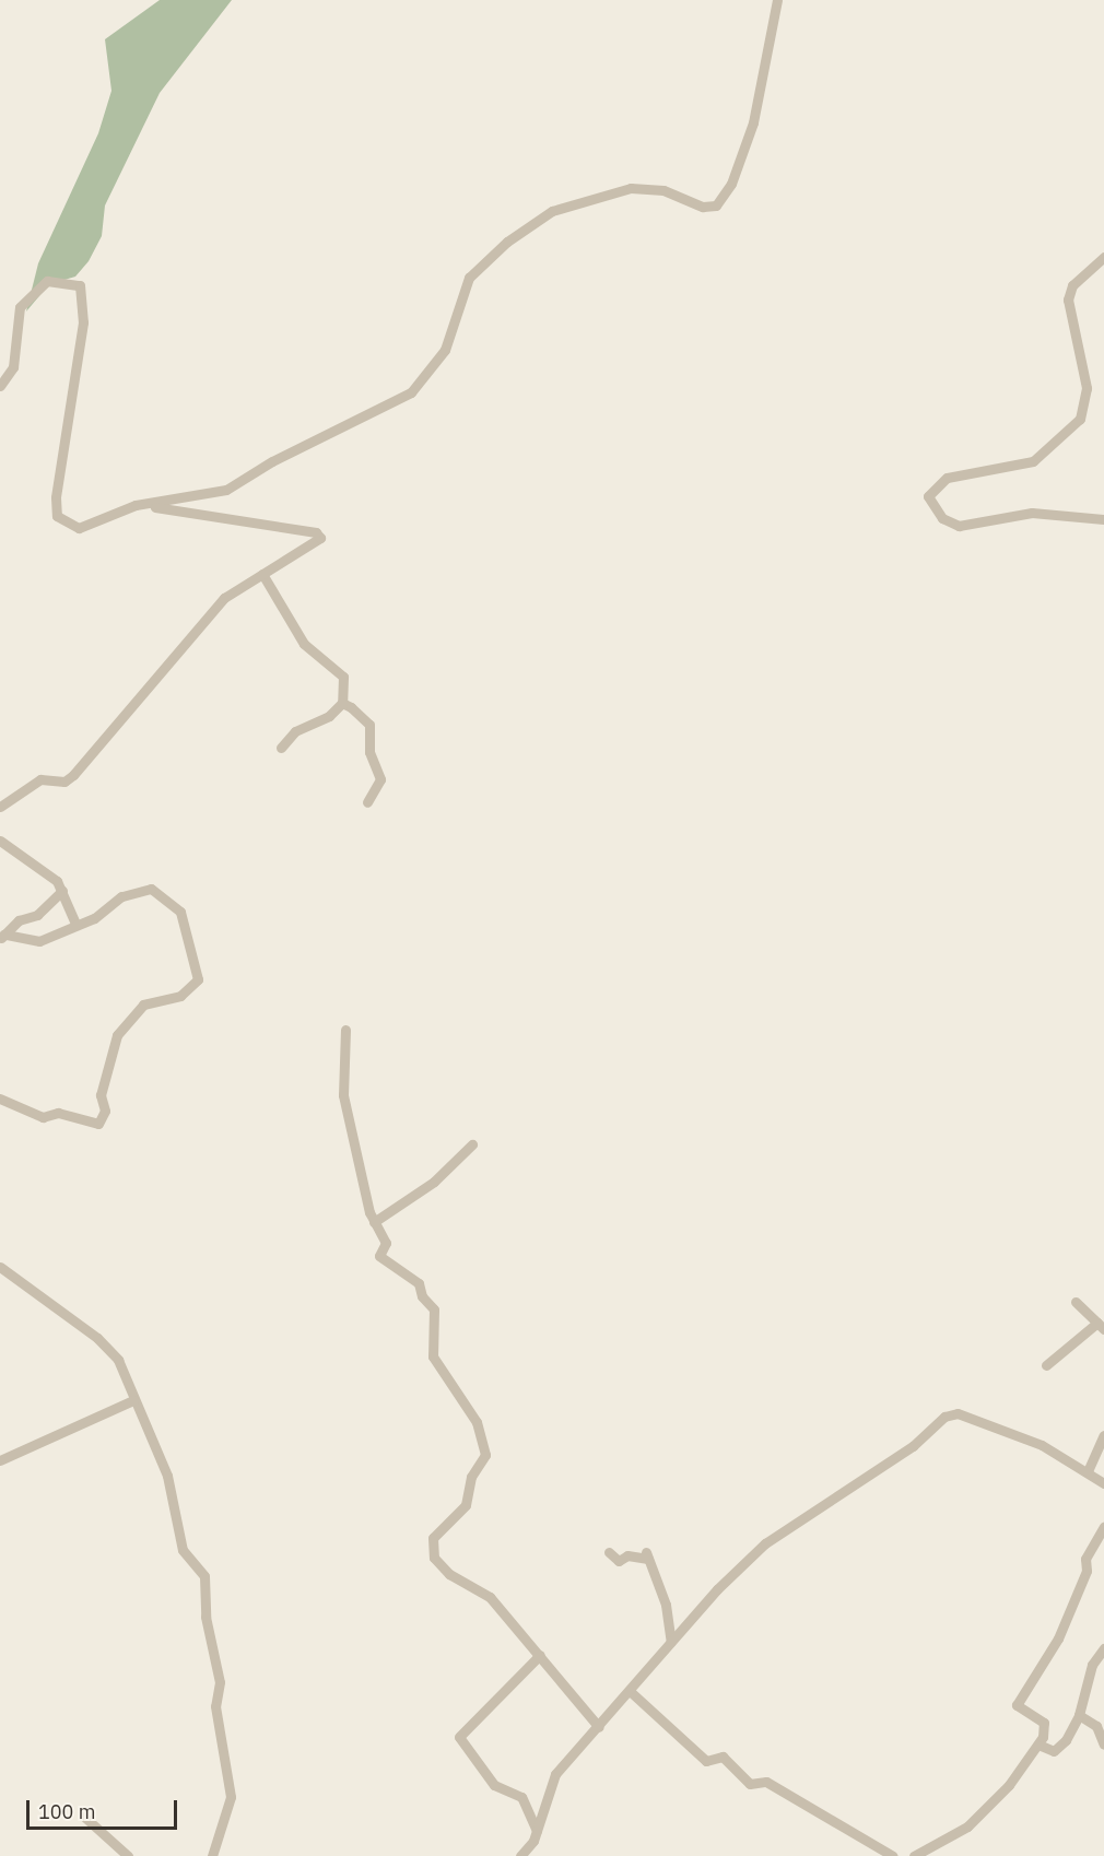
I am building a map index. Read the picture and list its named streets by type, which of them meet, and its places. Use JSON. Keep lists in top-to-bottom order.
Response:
{
  "scale_bar": "100 m"
}
